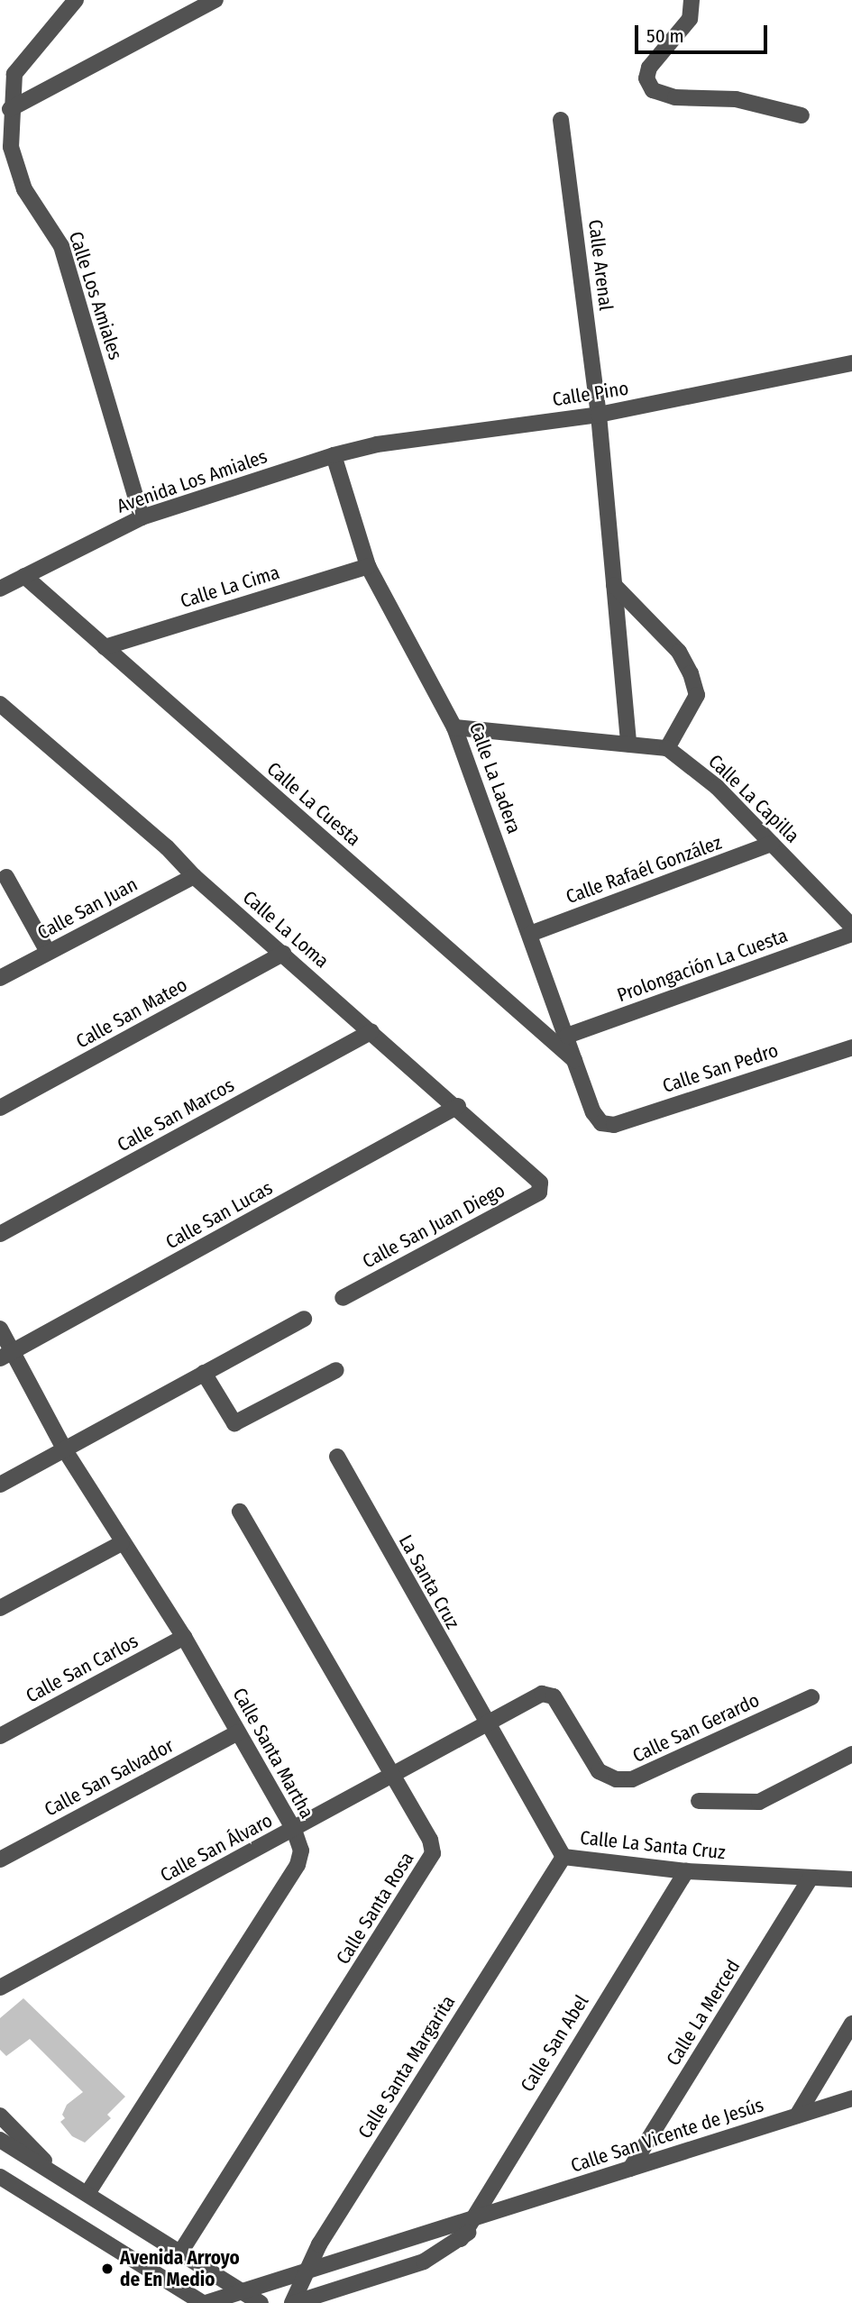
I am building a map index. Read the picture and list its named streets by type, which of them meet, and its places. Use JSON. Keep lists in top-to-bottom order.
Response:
{
  "streets": {
    "street": [
      "Calle Arenal",
      "Calle Los Amiales",
      "Calle Pino",
      "Avenida Los Amiales",
      "Calle La Cima",
      "Calle La Ladera",
      "Calle La Capilla",
      "Calle La Cuesta",
      "Calle Rafaél González",
      "Calle San Juan",
      "Calle La Loma",
      "Prolongación La Cuesta",
      "Calle San Mateo",
      "Calle San Pedro",
      "Calle San Marcos",
      "Calle San Lucas",
      "Calle San Juan Diego",
      "La Santa Cruz",
      "Calle San Carlos",
      "Calle San Gerardo",
      "Calle Santa Martha",
      "Calle San Salvador",
      "Calle La Santa Cruz",
      "Calle San Álvaro",
      "Calle Santa Rosa",
      "Calle La Merced",
      "Calle San Abel",
      "Calle Santa Margarita",
      "Calle San Vicente de Jesús"
    ]
  },
  "crossings": [
    ["Calle Arenal", "Calle Pino"],
    ["Calle Los Amiales", "Avenida Los Amiales"],
    ["Calle Pino", "Avenida Los Amiales"],
    ["Calle Pino", "Calle La Ladera"],
    ["Avenida Los Amiales", "Calle La Ladera"],
    ["Avenida Los Amiales", "Calle La Cuesta"],
    ["Calle La Cima", "Calle La Ladera"],
    ["Calle La Cima", "Calle La Cuesta"],
    ["Calle La Ladera", "Calle La Cuesta"],
    ["Calle La Ladera", "Calle Rafaél González"],
    ["Calle La Ladera", "Prolongación La Cuesta"],
    ["Calle La Ladera", "Calle San Pedro"],
    ["Calle La Capilla", "Calle Rafaél González"],
    ["Calle San Juan", "Calle La Loma"],
    ["Calle La Loma", "Calle San Mateo"],
    ["Calle La Loma", "Calle San Marcos"],
    ["Calle La Loma", "Calle San Lucas"],
    ["Calle La Loma", "Calle San Juan Diego"],
    ["Calle San Lucas", "Calle Santa Martha"],
    ["La Santa Cruz", "Calle La Santa Cruz"],
    ["La Santa Cruz", "Calle San Álvaro"],
    ["Calle San Carlos", "Calle Santa Martha"],
    ["Calle San Gerardo", "Calle San Álvaro"],
    ["Calle Santa Martha", "Calle San Salvador"],
    ["Calle Santa Martha", "Calle San Álvaro"],
    ["Calle La Santa Cruz", "Calle San Álvaro"],
    ["Calle La Santa Cruz", "Calle La Merced"],
    ["Calle La Santa Cruz", "Calle San Abel"],
    ["Calle La Santa Cruz", "Calle Santa Margarita"],
    ["Calle San Álvaro", "Calle Santa Rosa"],
    ["Calle La Merced", "Calle San Vicente de Jesús"],
    ["Calle San Abel", "Calle San Vicente de Jesús"],
    ["Calle Santa Margarita", "Calle San Vicente de Jesús"]
  ],
  "places": ["Avenida Arroyo de En Medio"],
  "scale_bar": "50 m"
}
